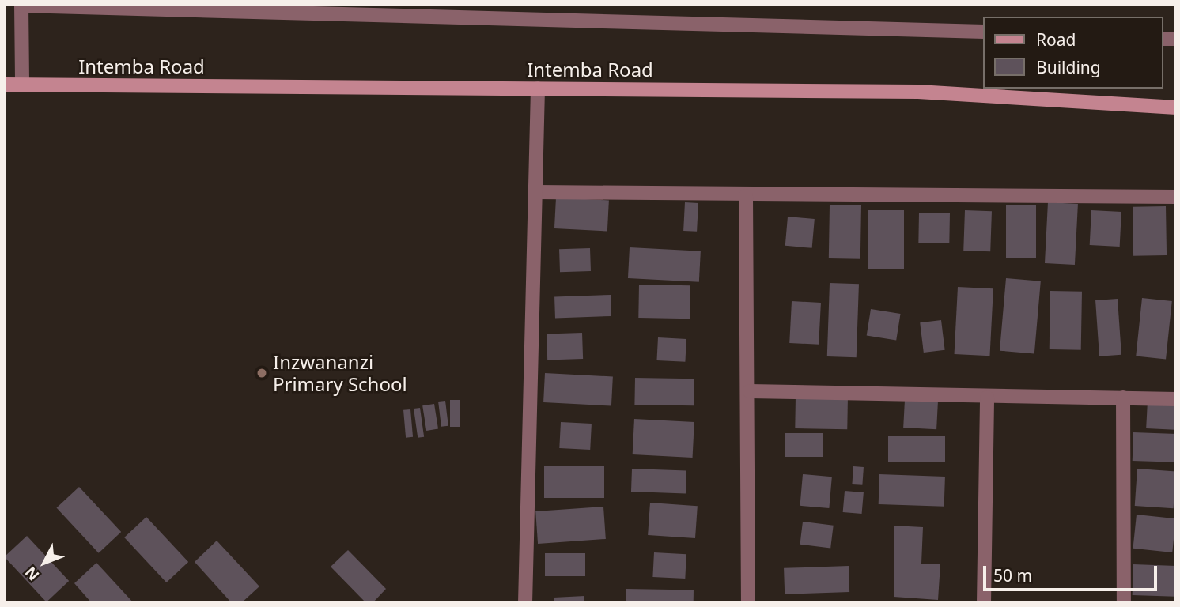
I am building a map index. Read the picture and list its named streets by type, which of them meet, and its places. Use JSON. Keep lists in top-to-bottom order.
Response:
{
  "streets": {
    "street": ["Intemba Road"]
  },
  "places": ["Inzwananzi Primary School"],
  "legend": ["Road", "Building"],
  "scale_bar": "50 m",
  "north": "bottom left"
}
